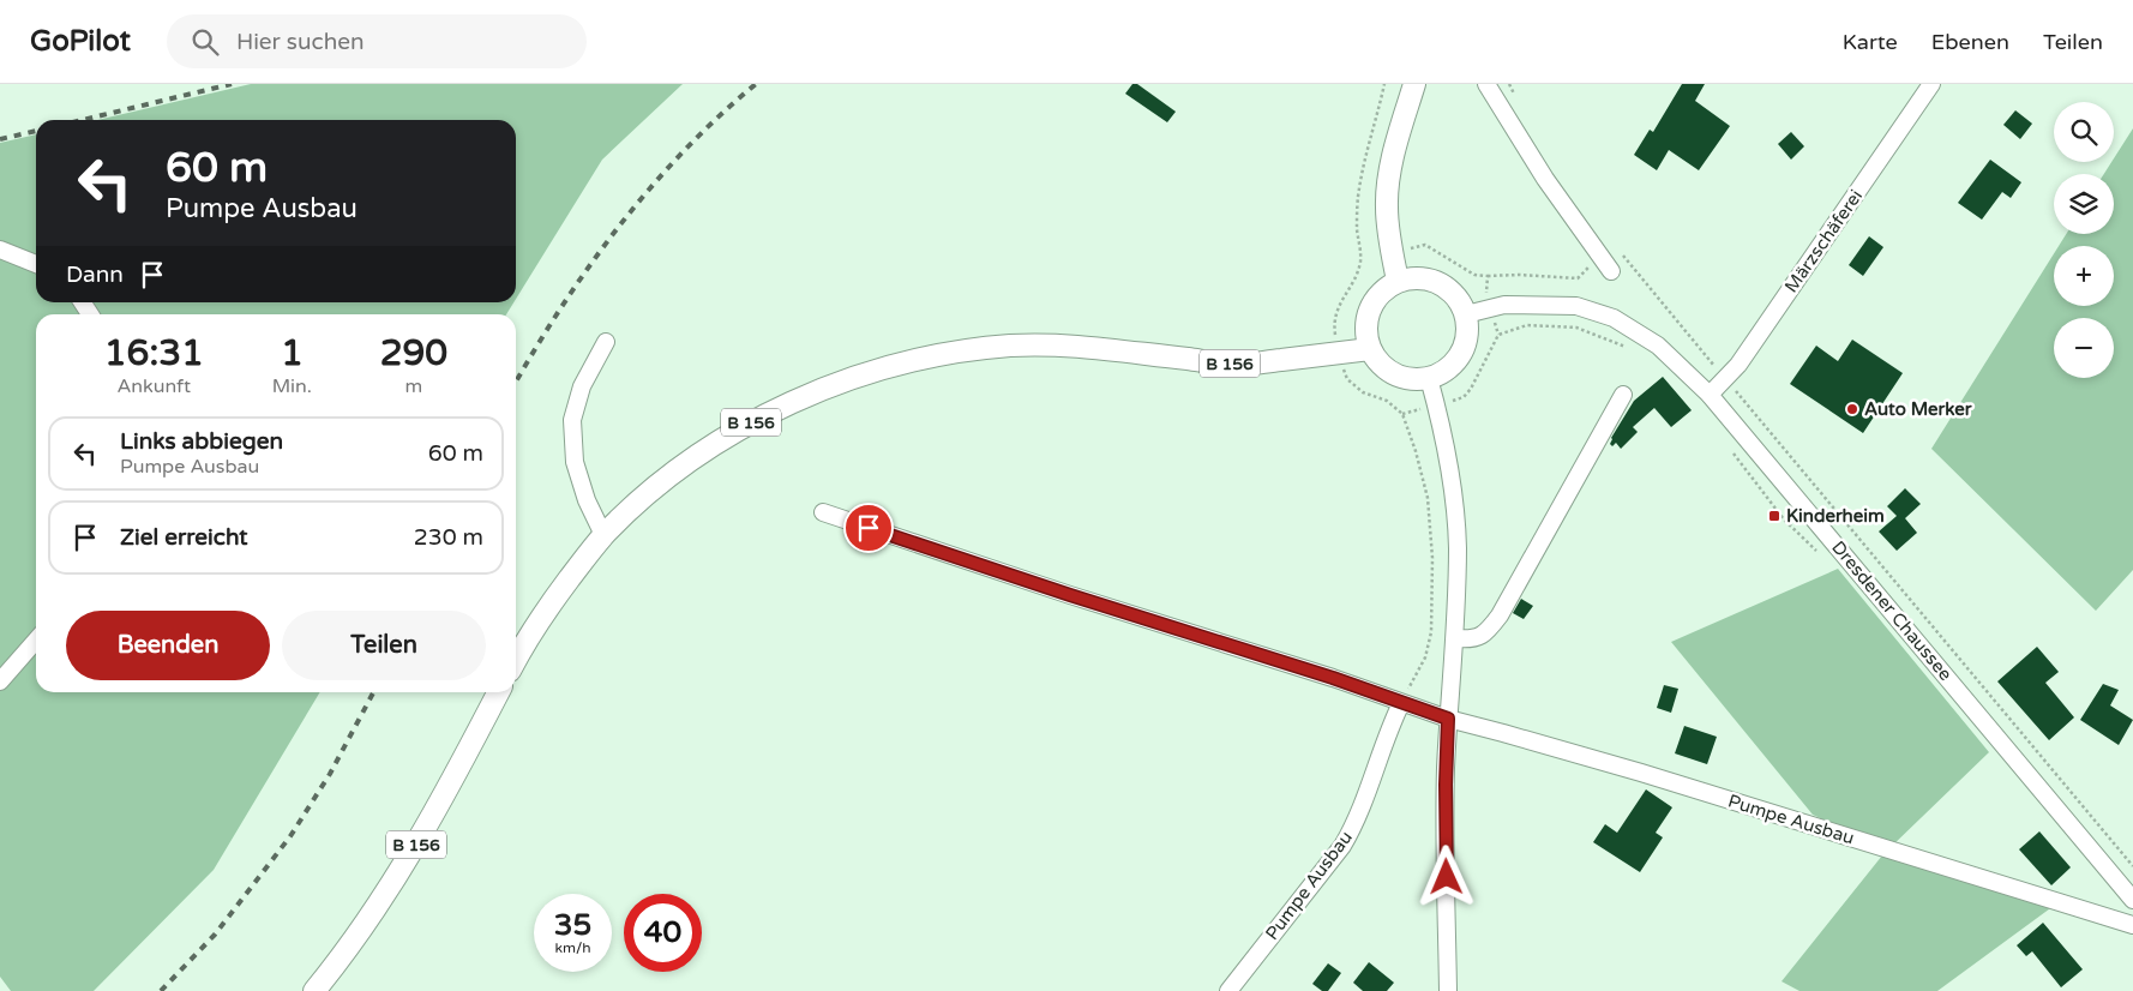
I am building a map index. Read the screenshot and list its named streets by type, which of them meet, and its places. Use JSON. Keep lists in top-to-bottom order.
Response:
{
  "streets": {
    "main road": ["B 156"],
    "street": ["Märzschäferei", "Dresdener Chaussee", "Pumpe Ausbau"]
  },
  "crossings": [
    ["Märzschäferei", "Dresdener Chaussee"],
    ["B 156", "Dresdener Chaussee"]
  ],
  "places": {
    "other": ["Auto Merker"],
    "transit": ["Kinderheim"]
  },
  "page": {
    "header": "GoPilot",
    "search": "Hier suchen",
    "nav": ["Karte", "Ebenen", "Teilen"],
    "map_buttons": ["+", "−"],
    "turn": ["60 m", "Pumpe Ausbau"],
    "then": "Dann",
    "eta": [
      "16:31",
      "Ankunft",
      "1",
      "Min.",
      "290",
      "m"
    ],
    "list": [
      {
        "name": "Links abbiegen",
        "note": "Pumpe Ausbau",
        "value": "60 m"
      },
      {
        "name": "Ziel erreicht",
        "value": "230 m"
      }
    ],
    "buttons": ["Beenden", "Teilen"],
    "speed": "35 km/h",
    "limit": "40"
  }
}
